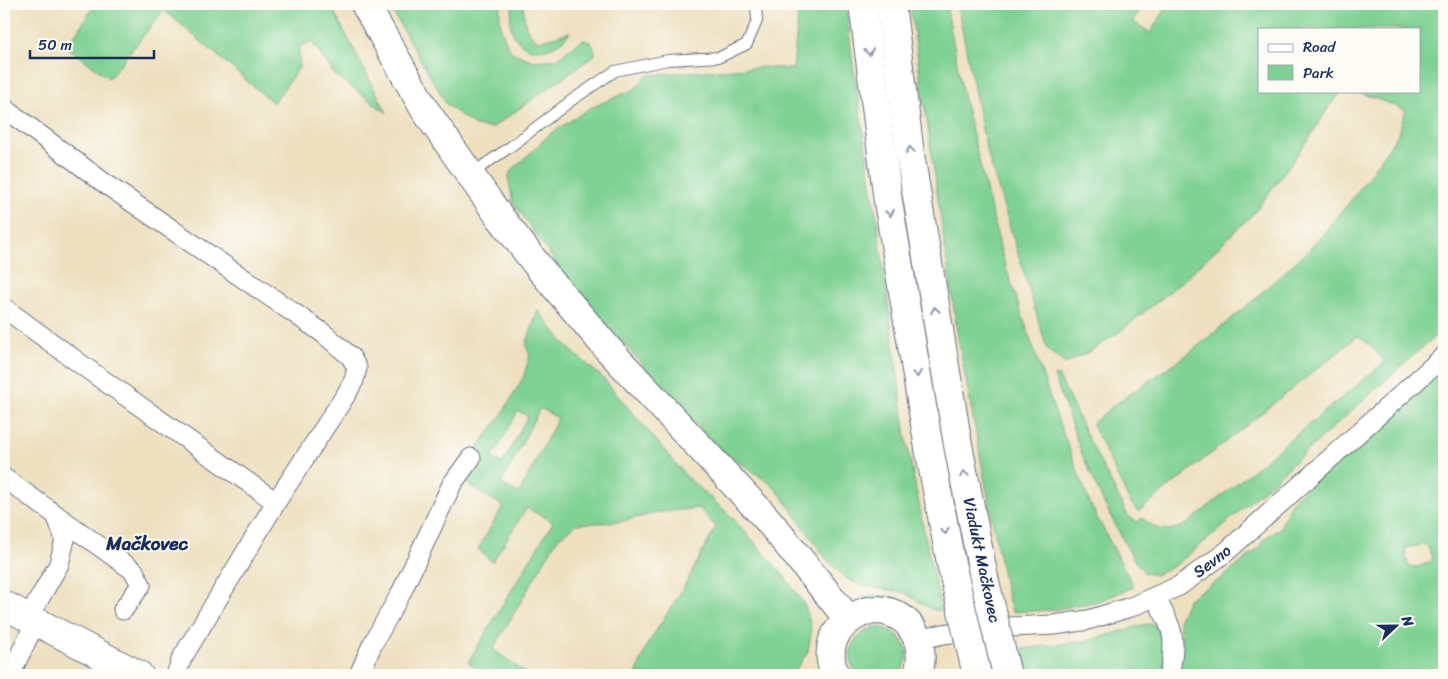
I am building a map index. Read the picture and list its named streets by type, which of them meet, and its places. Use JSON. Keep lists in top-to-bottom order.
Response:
{
  "streets": {
    "main road": ["Viadukt Mačkovec"],
    "street": ["Sevno"]
  },
  "districts": ["Mačkovec"],
  "legend": ["Road", "Park"],
  "scale_bar": "50 m",
  "north": "right"
}
